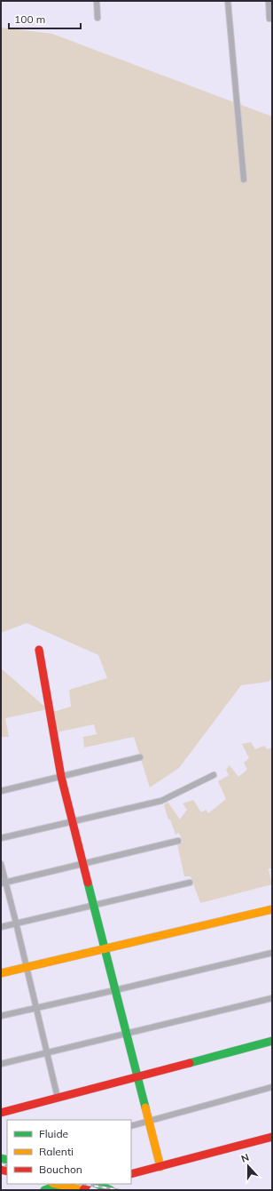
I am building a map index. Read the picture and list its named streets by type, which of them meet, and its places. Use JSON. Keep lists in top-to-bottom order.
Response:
{
  "legend": ["Fluide", "Ralenti", "Bouchon"],
  "scale_bar": "100 m",
  "north": "top"
}
